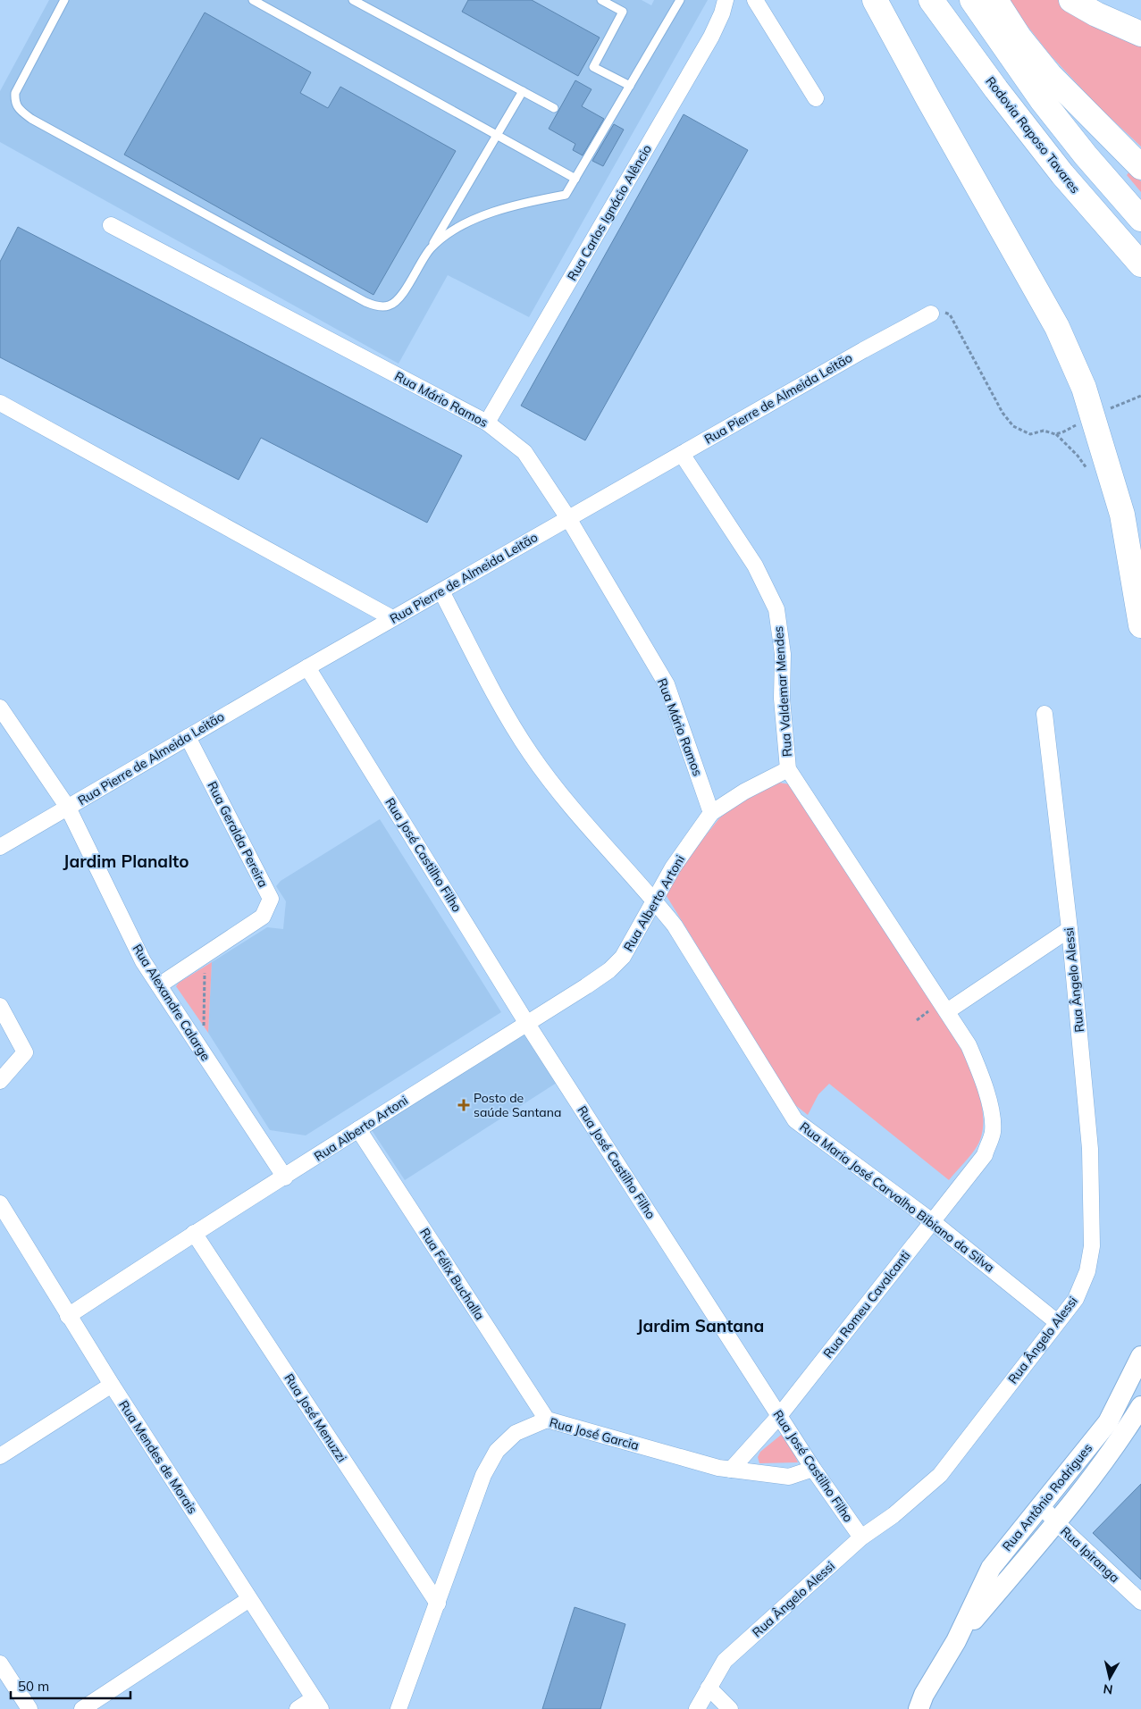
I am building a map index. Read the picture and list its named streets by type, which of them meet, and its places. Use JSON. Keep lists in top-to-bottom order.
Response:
{
  "streets": {
    "highway": ["Rodovia Raposo Tavares"],
    "street": [
      "Rua Carlos Ignácio Alêncio",
      "Rua Pierre de Almeida Leitão",
      "Rua Mário Ramos",
      "Rua Valdemar Mendes",
      "Rua Geralda Pereira",
      "Rua José Castilho Filho",
      "Rua Alberto Artoni",
      "Rua Ângelo Alessi",
      "Rua Alexandre Calarge",
      "Rua Maria José Carvalho Bibiano da Silva",
      "Rua Félix Buchalla",
      "Rua Romeu Cavalcanti",
      "Rua José Menuzzi",
      "Rua José Garcia",
      "Rua Mendes de Morais",
      "Rua Antônio Rodrigues",
      "Rua Ipiranga"
    ]
  },
  "crossings": [
    ["Rua Carlos Ignácio Alêncio", "Rua Mário Ramos"],
    ["Rua Pierre de Almeida Leitão", "Rua Mário Ramos"],
    ["Rua Pierre de Almeida Leitão", "Rua Valdemar Mendes"],
    ["Rua Pierre de Almeida Leitão", "Rua Geralda Pereira"],
    ["Rua Pierre de Almeida Leitão", "Rua José Castilho Filho"],
    ["Rua Pierre de Almeida Leitão", "Rua Alexandre Calarge"],
    ["Rua Pierre de Almeida Leitão", "Rua Maria José Carvalho Bibiano da Silva"],
    ["Rua Mário Ramos", "Rua Alberto Artoni"],
    ["Rua Valdemar Mendes", "Rua Alberto Artoni"],
    ["Rua Geralda Pereira", "Rua Alexandre Calarge"],
    ["Rua José Castilho Filho", "Rua Alberto Artoni"],
    ["Rua José Castilho Filho", "Rua Ângelo Alessi"],
    ["Rua José Castilho Filho", "Rua Romeu Cavalcanti"],
    ["Rua José Castilho Filho", "Rua José Garcia"],
    ["Rua Alberto Artoni", "Rua Alexandre Calarge"],
    ["Rua Alberto Artoni", "Rua Maria José Carvalho Bibiano da Silva"],
    ["Rua Alberto Artoni", "Rua Félix Buchalla"],
    ["Rua Alberto Artoni", "Rua José Menuzzi"],
    ["Rua Alberto Artoni", "Rua Mendes de Morais"],
    ["Rua Ângelo Alessi", "Rua Maria José Carvalho Bibiano da Silva"],
    ["Rua Maria José Carvalho Bibiano da Silva", "Rua Romeu Cavalcanti"],
    ["Rua Félix Buchalla", "Rua José Garcia"],
    ["Rua Romeu Cavalcanti", "Rua José Garcia"],
    ["Rua José Menuzzi", "Rua José Garcia"],
    ["Rua Antônio Rodrigues", "Rua Ipiranga"]
  ],
  "districts": ["Jardim Planalto", "Jardim Santana"],
  "places": {
    "health": ["Posto de saúde Santana"]
  },
  "scale_bar": "50 m",
  "north": "bottom"
}
